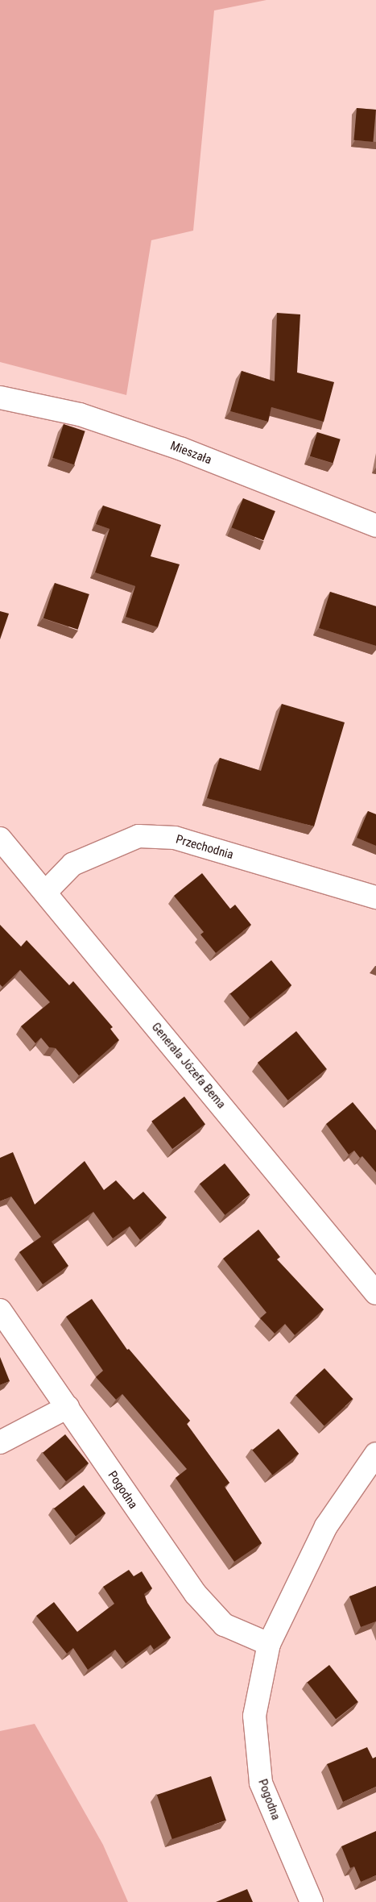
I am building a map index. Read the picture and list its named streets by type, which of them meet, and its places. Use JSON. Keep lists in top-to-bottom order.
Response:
{
  "streets": {
    "street": [
      "Mieszała",
      "Przechodnia",
      "Generała Józefa Bema",
      "Pogodna"
    ]
  },
  "crossings": [
    ["Przechodnia", "Generała Józefa Bema"]
  ]
}
